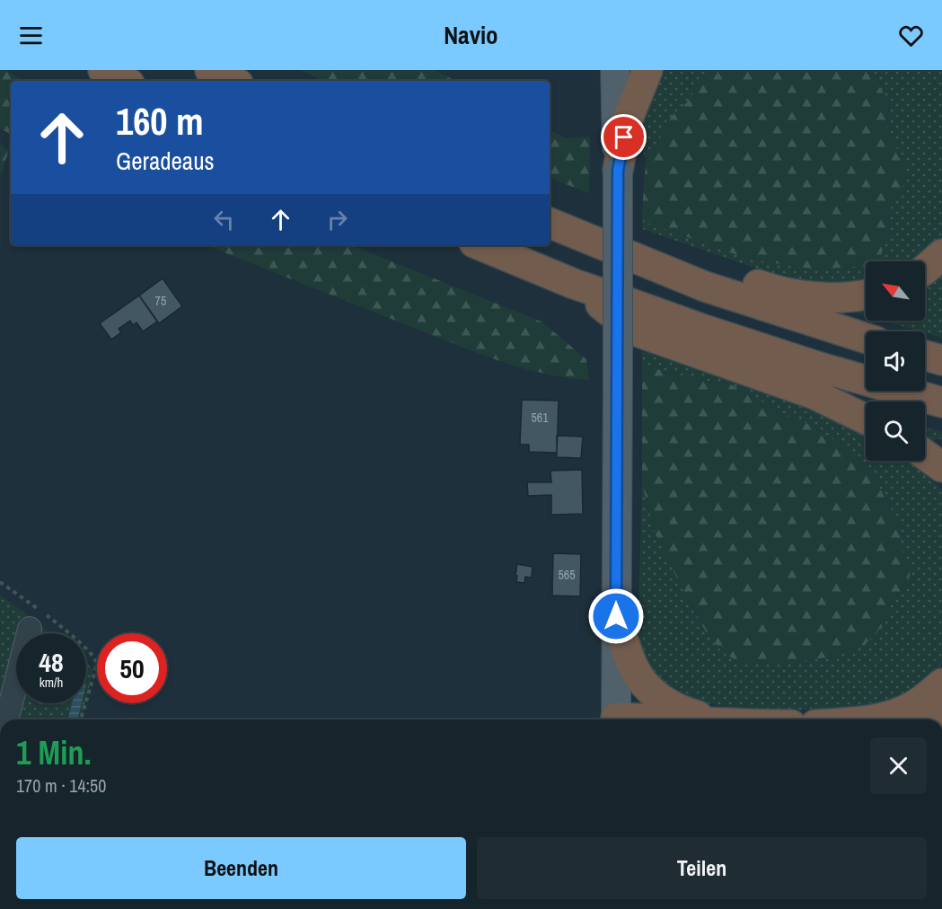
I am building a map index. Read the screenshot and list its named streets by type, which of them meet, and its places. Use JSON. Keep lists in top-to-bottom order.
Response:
{
  "house_numbers": ["75", "561", "565"],
  "north": "top left",
  "page": {
    "header": "Navio",
    "turn": ["160 m", "Geradeaus"],
    "speed": "48 km/h",
    "limit": "50",
    "heading": ["1 Min.", "170 m · 14:50"],
    "buttons": ["Beenden", "Teilen"]
  }
}
